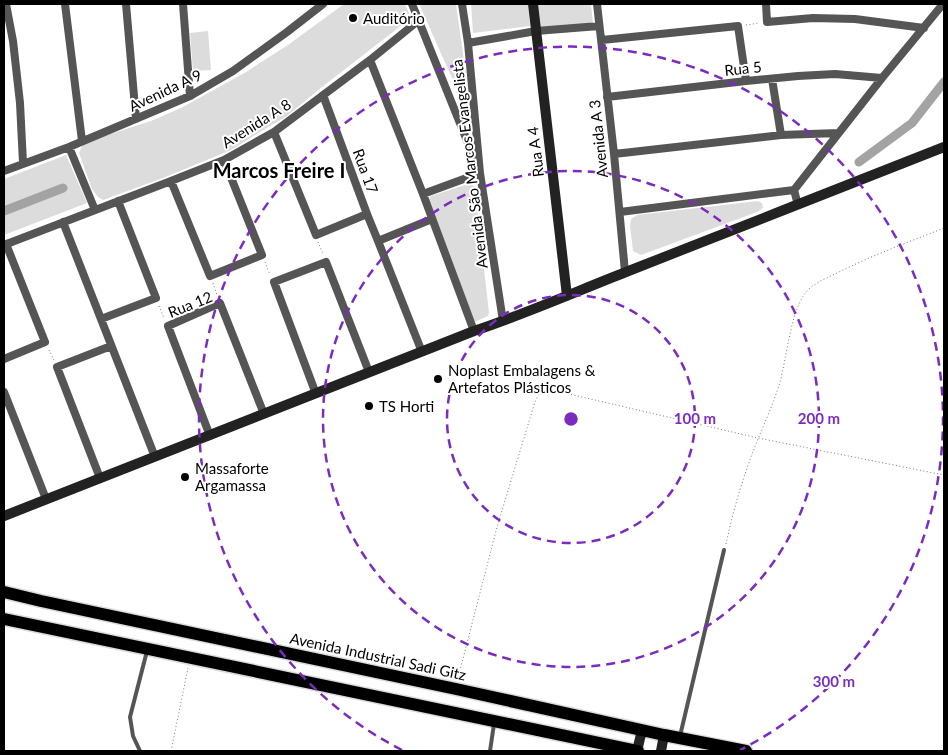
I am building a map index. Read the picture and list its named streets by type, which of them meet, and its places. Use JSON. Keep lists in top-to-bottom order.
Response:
{
  "streets": {
    "main road": ["Avenida Industrial Sadi Gitz"],
    "street": [
      "Rua 5",
      "Avenida A 9",
      "Avenida A 8",
      "Avenida A 3",
      "Rua A 4",
      "Avenida São Marcos Evangelista",
      "Rua 17",
      "Rua 12"
    ]
  },
  "crossings": [
    ["Rua 5", "Avenida A 3"],
    ["Avenida A 8", "Rua 17"]
  ],
  "districts": ["Marcos Freire I"],
  "places": [
    "Auditório",
    "Noplast Embalagens & Artefatos Plásticos",
    "TS Horti",
    "Massaforte Argamassa"
  ],
  "rings": ["100 m", "200 m", "300 m"]
}
